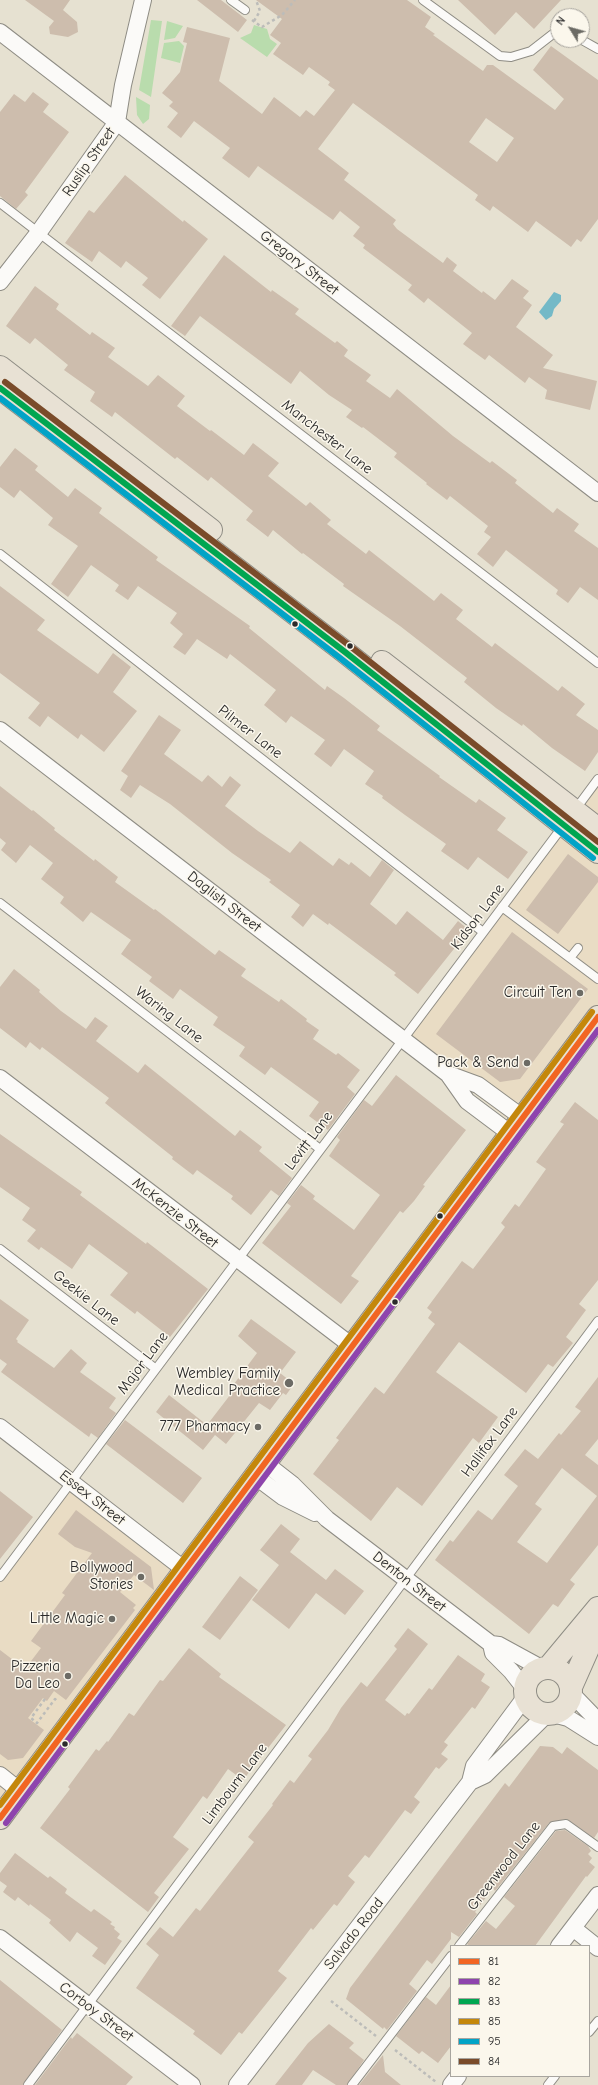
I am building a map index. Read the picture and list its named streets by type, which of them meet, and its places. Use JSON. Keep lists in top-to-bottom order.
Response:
{
  "streets": {
    "street": [
      "Ruslip Street",
      "Gregory Street",
      "Daglish Street",
      "McKenzie Street",
      "Essex Street",
      "Denton Street",
      "Salvado Road",
      "Corboy Street"
    ],
    "lane": [
      "Manchester Lane",
      "Pilmer Lane",
      "Kidson Lane",
      "Waring Lane",
      "Levitt Lane",
      "Geekie Lane",
      "Major Lane",
      "Hallifax Lane",
      "Limbourn Lane",
      "Greenwood Lane"
    ]
  },
  "crossings": [
    ["Ruslip Street", "Gregory Street"],
    ["Ruslip Street", "Manchester Lane"],
    ["Pilmer Lane", "Kidson Lane"],
    ["Daglish Street", "Kidson Lane"],
    ["Daglish Street", "Levitt Lane"],
    ["Kidson Lane", "Levitt Lane"],
    ["Waring Lane", "Levitt Lane"],
    ["Levitt Lane", "McKenzie Street"],
    ["Levitt Lane", "Major Lane"],
    ["McKenzie Street", "Major Lane"],
    ["Geekie Lane", "Major Lane"],
    ["Major Lane", "Essex Street"],
    ["Hallifax Lane", "Denton Street"],
    ["Hallifax Lane", "Limbourn Lane"],
    ["Denton Street", "Limbourn Lane"],
    ["Denton Street", "Salvado Road"],
    ["Limbourn Lane", "Corboy Street"]
  ],
  "places": [
    "Circuit Ten",
    "Pack & Send",
    "Wembley Family Medical Practice",
    "777 Pharmacy",
    "Bollywood Stories",
    "Little Magic",
    "Pizzeria Da Leo"
  ],
  "lines": [
    "transit line 84",
    "transit line 83",
    "transit line 95",
    "transit line 85",
    "transit line 81",
    "transit line 82"
  ],
  "legend": [
    "81",
    "82",
    "83",
    "85",
    "95",
    "84"
  ],
  "north": "top left"
}
